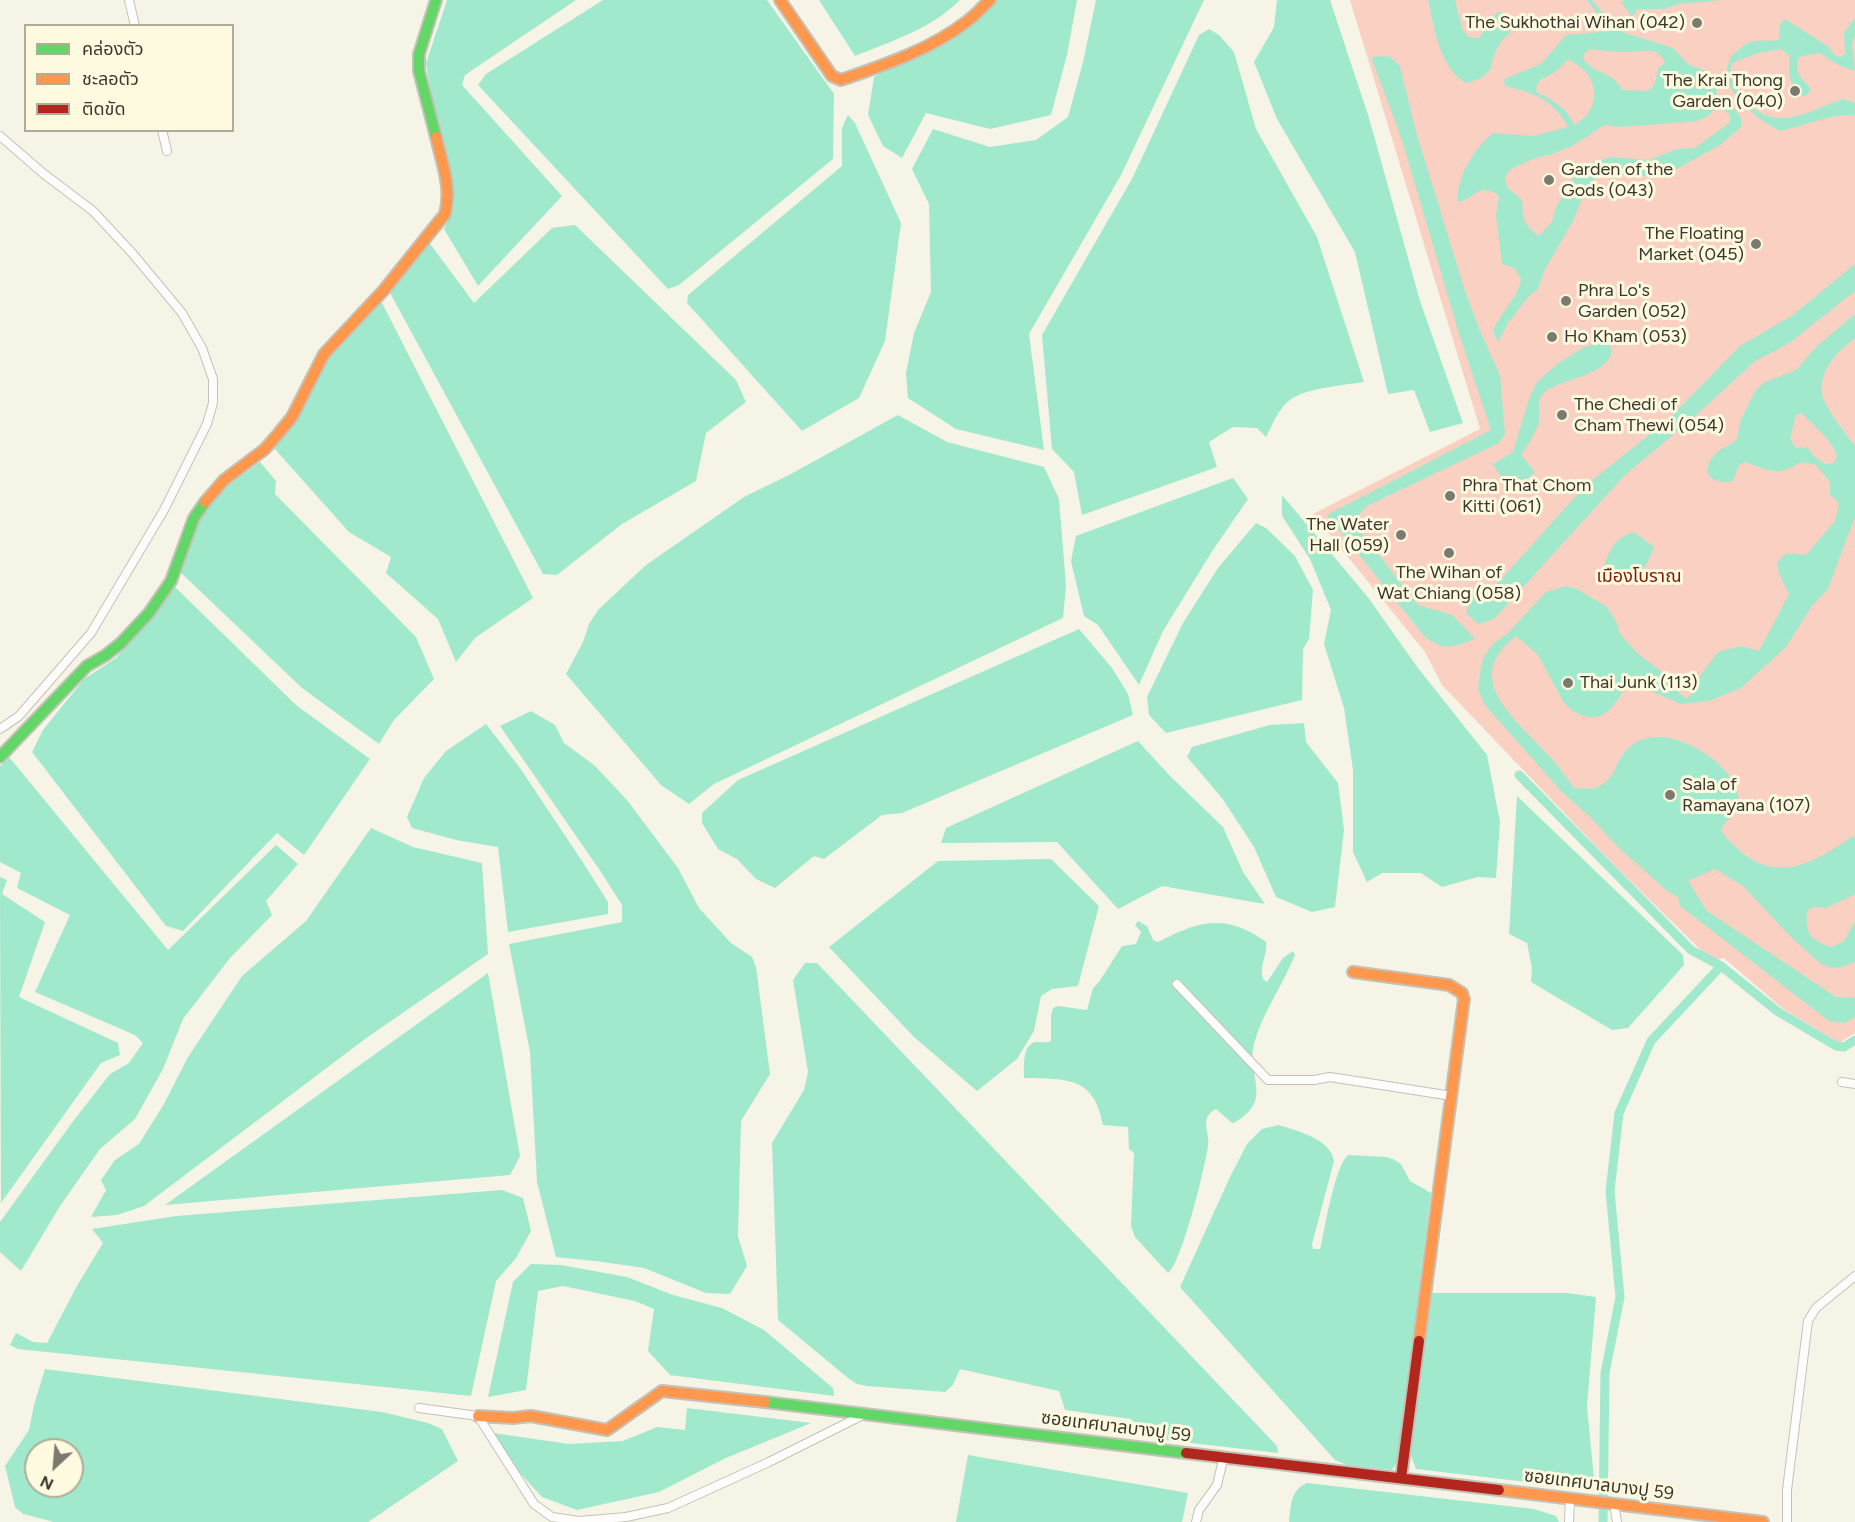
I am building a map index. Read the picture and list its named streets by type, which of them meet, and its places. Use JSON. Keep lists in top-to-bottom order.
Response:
{
  "streets": {
    "street": ["ซอยเทศบาลบางปู 59"]
  },
  "parks": ["เมืองโบราณ"],
  "places": [
    "The Sukhothai Wihan (042)",
    "The Krai Thong Garden (040)",
    "Garden of the Gods (043)",
    "The Floating Market (045)",
    "Phra Lo's Garden (052)",
    "Ho Kham (053)",
    "The Chedi of Cham Thewi (054)",
    "Phra That Chom Kitti (061)",
    "The Water Hall (059)",
    "The Wihan of Wat Chiang (058)",
    "Thai Junk (113)",
    "Sala of Ramayana (107)"
  ],
  "legend": ["คล่องตัว", "ชะลอตัว", "ติดขัด"],
  "north": "bottom left"
}
